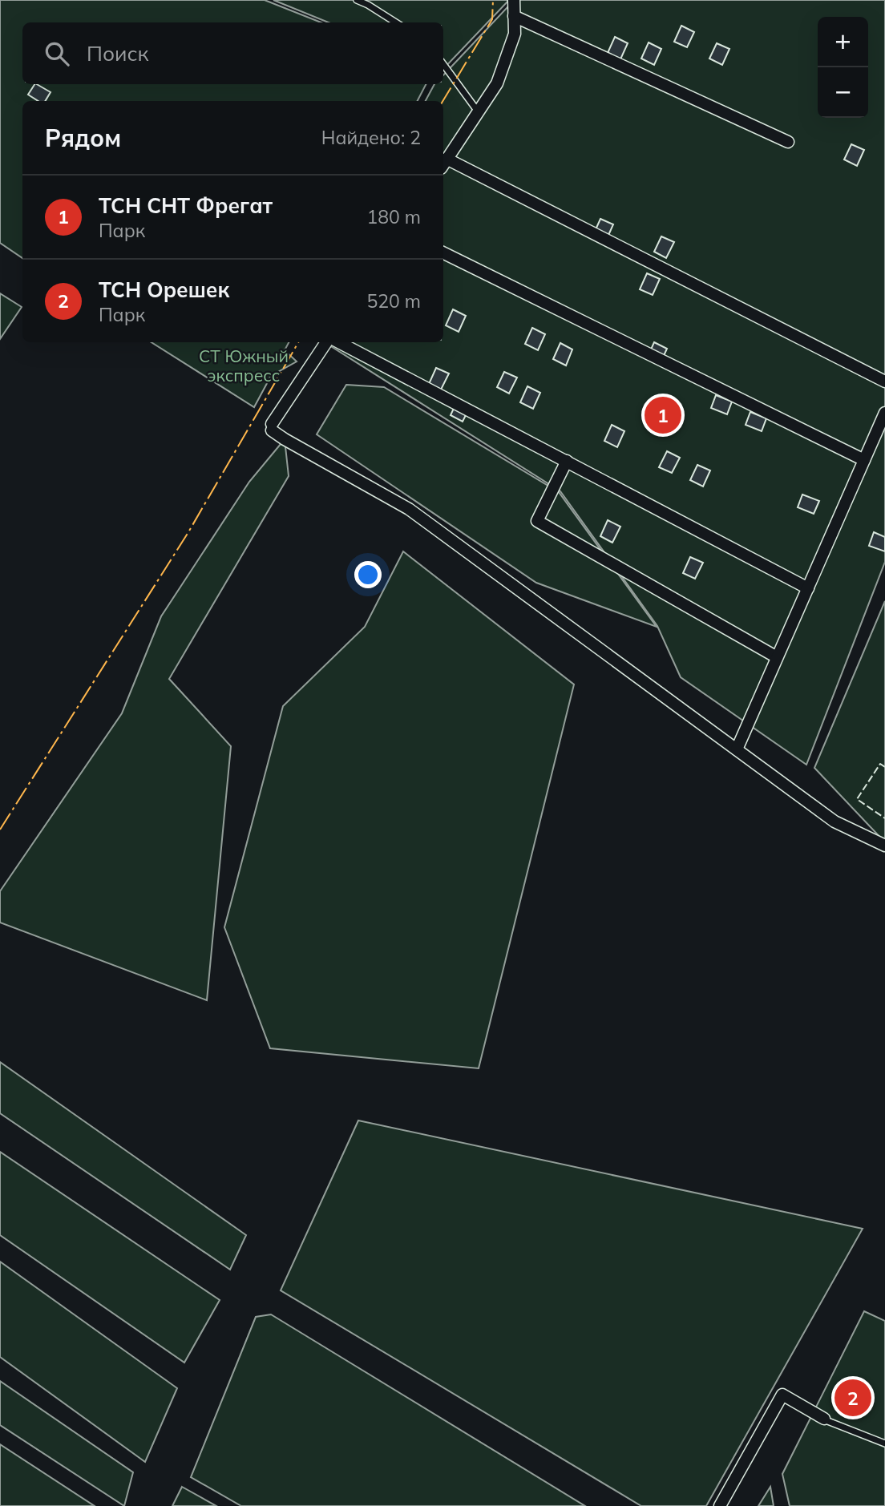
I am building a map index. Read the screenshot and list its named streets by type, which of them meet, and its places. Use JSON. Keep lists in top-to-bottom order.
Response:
{
  "parks": ["СТ Южный экспресс"],
  "page": {
    "map_buttons": ["+", "−"],
    "search": "Поиск",
    "heading": ["Рядом", "Найдено: 2"],
    "list": [
      {
        "mark": "1",
        "name": "ТСН СНТ Фрегат",
        "note": "Парк",
        "value": "180 m"
      },
      {
        "mark": "2",
        "name": "ТСН Орешек",
        "note": "Парк",
        "value": "520 m"
      }
    ],
    "pins": ["1", "2"]
  }
}
